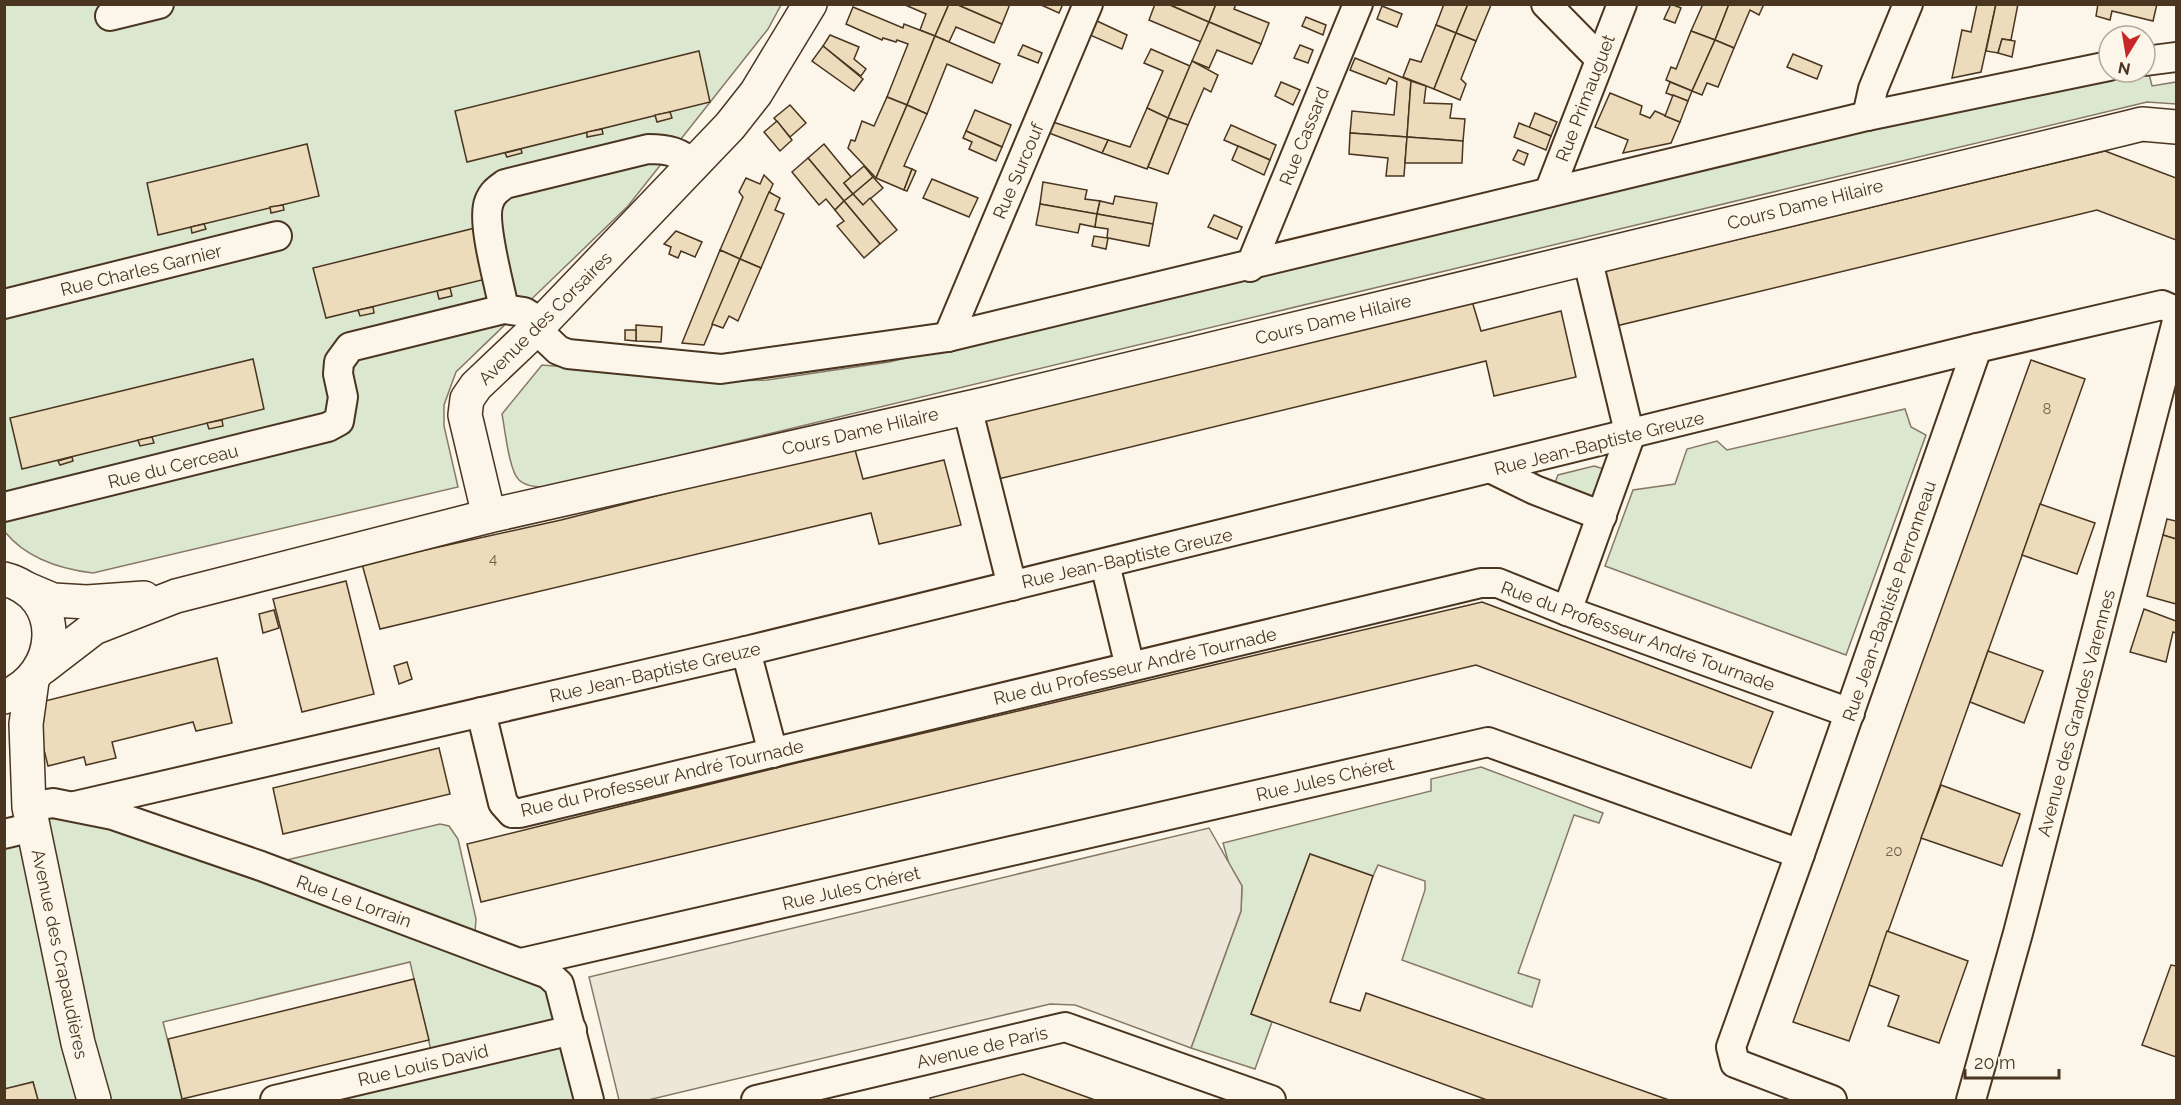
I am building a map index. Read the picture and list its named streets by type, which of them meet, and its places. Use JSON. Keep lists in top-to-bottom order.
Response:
{
  "streets": {
    "street": [
      "Rue Primauguet",
      "Rue Cassard",
      "Rue Surcouf",
      "Cours Dame Hilaire",
      "Rue Charles Garnier",
      "Avenue des Corsaires",
      "Rue Jean-Baptiste Greuze",
      "Rue du Cerceau",
      "Rue Jean-Baptiste Perronneau",
      "Rue du Professeur André Tournade",
      "Avenue des Grandes Varennes",
      "Rue Jules Chéret",
      "Rue Le Lorrain",
      "Avenue des Crapaudières",
      "Avenue de Paris",
      "Rue Louis David"
    ]
  },
  "crossings": [
    ["Cours Dame Hilaire", "Avenue des Corsaires"],
    ["Rue Jean-Baptiste Greuze", "Rue Jean-Baptiste Perronneau"],
    ["Rue Jean-Baptiste Greuze", "Rue du Professeur André Tournade"],
    ["Rue Jean-Baptiste Greuze", "Rue Le Lorrain"],
    ["Rue Jean-Baptiste Perronneau", "Rue du Professeur André Tournade"],
    ["Rue Jean-Baptiste Perronneau", "Rue Jules Chéret"],
    ["Rue Jules Chéret", "Rue Le Lorrain"],
    ["Rue Le Lorrain", "Avenue des Crapaudières"],
    ["Rue Le Lorrain", "Rue Louis David"]
  ],
  "house_numbers": ["8", "4", "20"],
  "scale_bar": "20 m",
  "north": "bottom"
}
